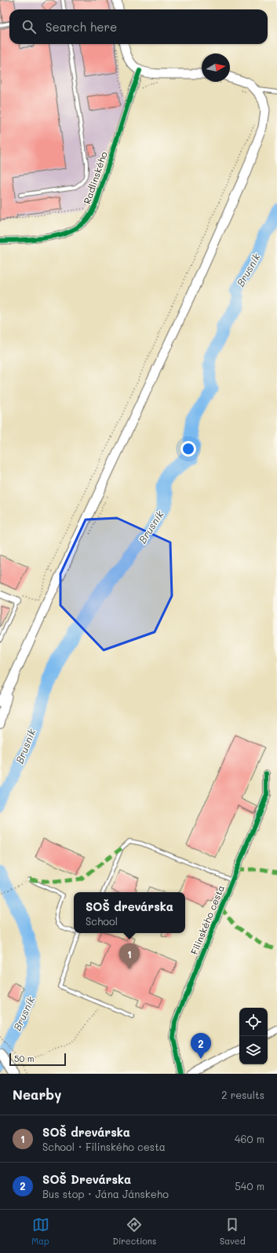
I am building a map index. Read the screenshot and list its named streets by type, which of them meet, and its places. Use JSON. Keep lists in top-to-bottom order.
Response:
{
  "streets": {
    "street": ["Radlinského", "Filinského cesta"]
  },
  "water": ["Brusník"],
  "scale_bar": "50 m",
  "north": "right",
  "page": {
    "search": "Search here",
    "popup": ["SOŠ drevárska", "School"],
    "pins": ["1", "2"],
    "scale": "50 m",
    "heading": ["Nearby", "2 results"],
    "list": [
      {
        "mark": "1",
        "name": "SOŠ drevárska",
        "note": "School · Filinského cesta",
        "value": "460 m"
      },
      {
        "mark": "2",
        "name": "SOŠ Drevárska",
        "note": "Bus stop · Jána Jánskeho",
        "value": "540 m"
      }
    ],
    "nav": ["Map", "Directions", "Saved"]
  }
}
